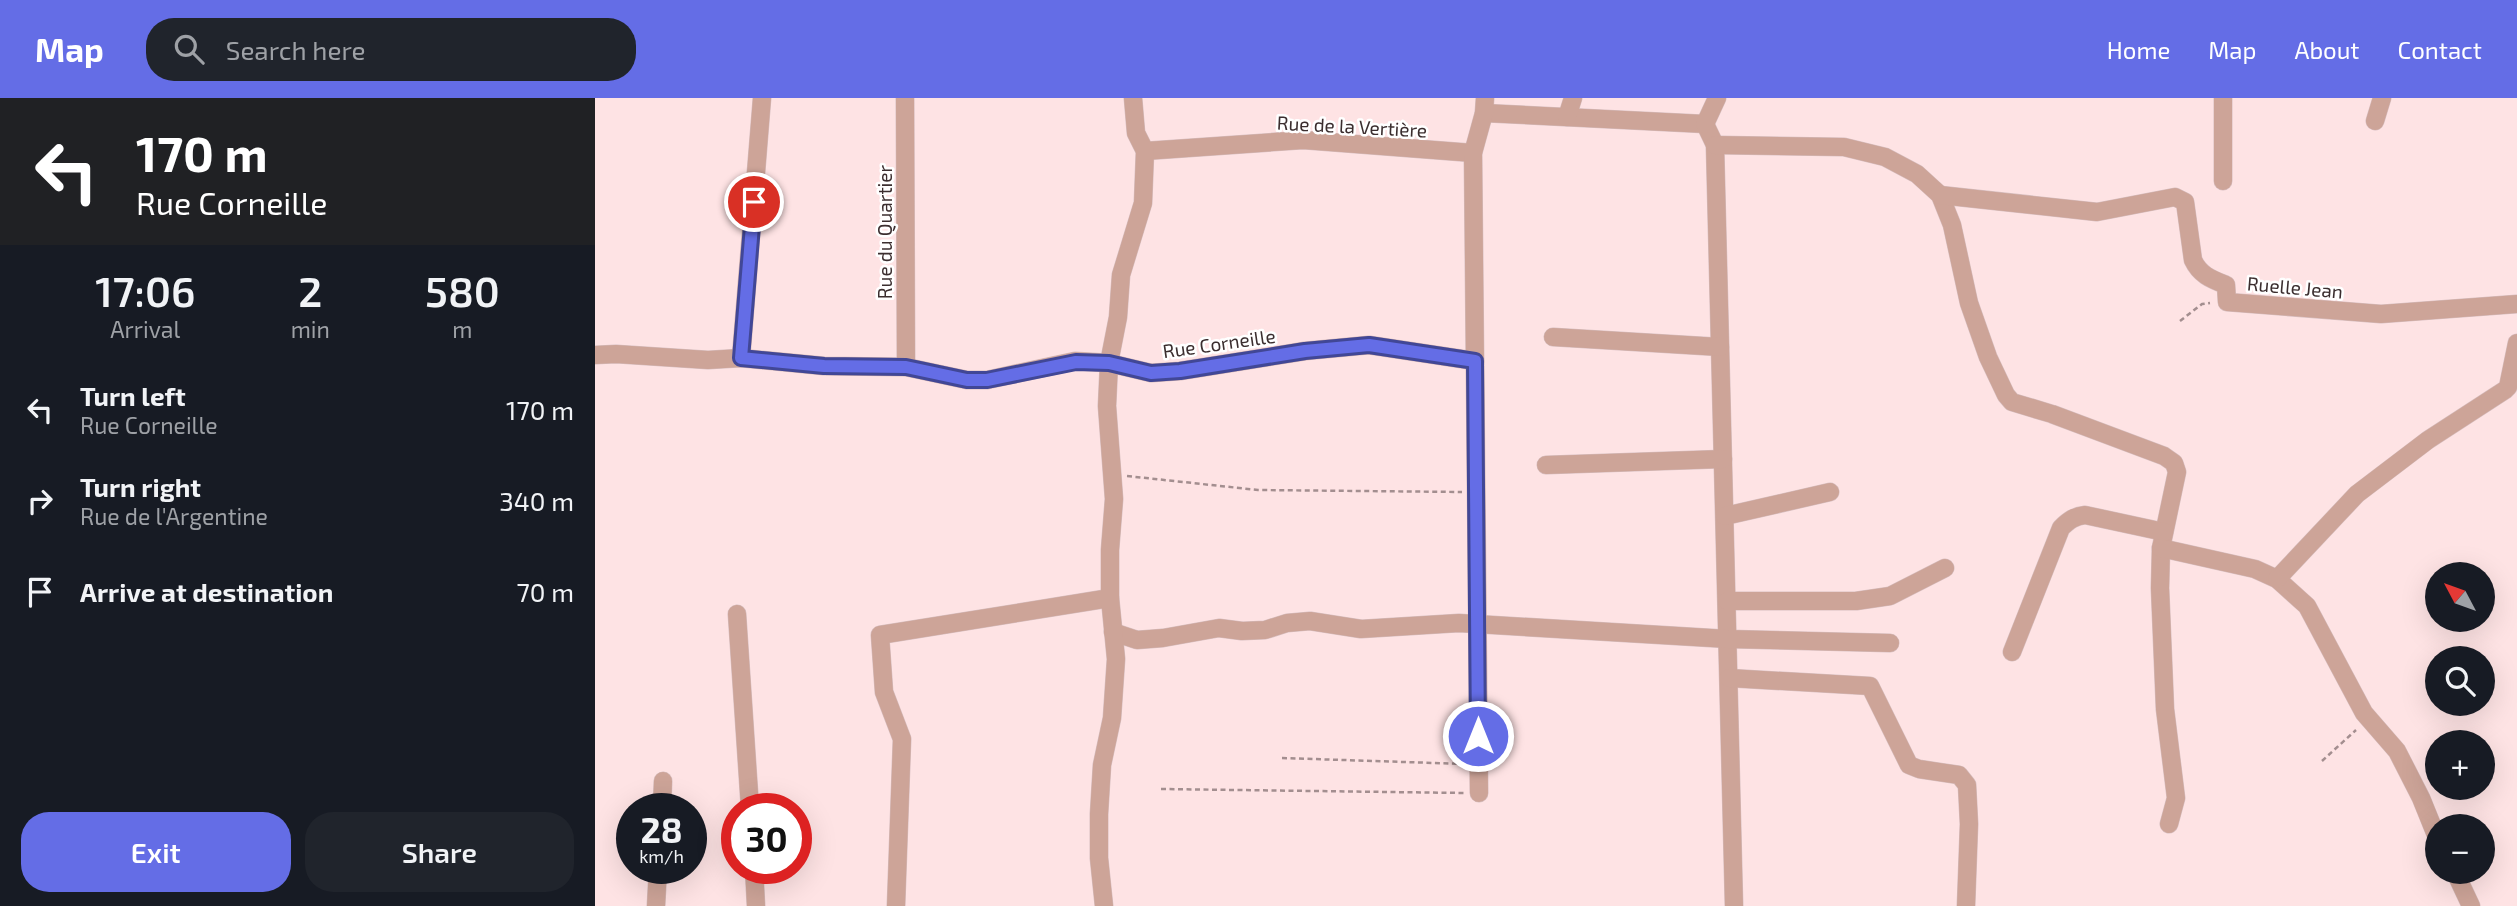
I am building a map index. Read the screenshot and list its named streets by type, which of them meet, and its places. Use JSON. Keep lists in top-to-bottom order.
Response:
{
  "streets": {
    "street": [
      "Rue de la Vertière",
      "Rue du Quartier",
      "Ruelle Jean",
      "Rue Corneille"
    ]
  },
  "crossings": [
    ["Rue du Quartier", "Rue Corneille"]
  ],
  "north": "top left",
  "page": {
    "header": "Map",
    "search": "Search here",
    "nav": [
      "Home",
      "Map",
      "About",
      "Contact"
    ],
    "turn": ["170 m", "Rue Corneille"],
    "eta": [
      "17:06",
      "Arrival",
      "2",
      "min",
      "580",
      "m"
    ],
    "list": [
      {
        "name": "Turn left",
        "note": "Rue Corneille",
        "value": "170 m"
      },
      {
        "name": "Turn right",
        "note": "Rue de l'Argentine",
        "value": "340 m"
      },
      {
        "name": "Arrive at destination",
        "value": "70 m"
      }
    ],
    "map_buttons": ["+", "−"],
    "speed": "28 km/h",
    "limit": "30",
    "buttons": ["Exit", "Share"]
  }
}
